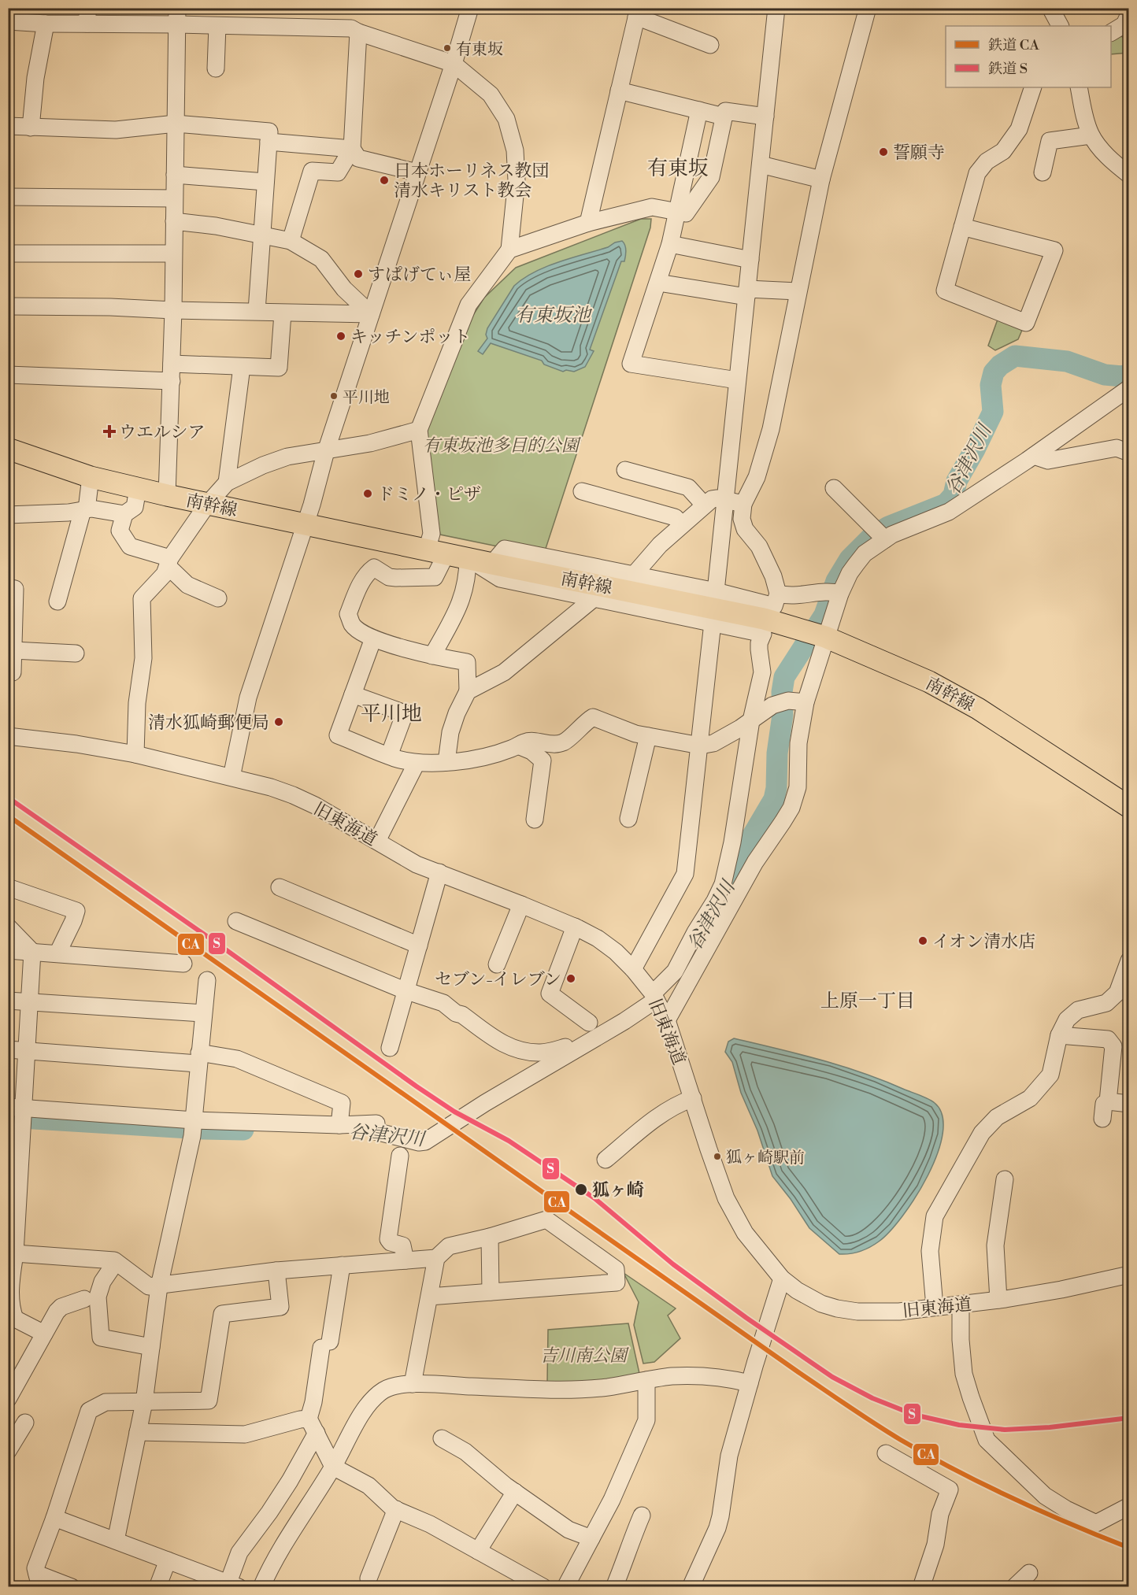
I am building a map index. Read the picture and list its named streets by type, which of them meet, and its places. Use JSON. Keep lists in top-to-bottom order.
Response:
{
  "streets": {
    "main road": ["南幹線"],
    "street": ["旧東海道"]
  },
  "districts": ["有東坂", "平川地", "上原一丁目"],
  "water": ["有東坂池", "谷津沢川"],
  "parks": ["有東坂池多目的公園", "吉川南公園"],
  "places": {
    "other": [
      "有東坂",
      "誓願寺",
      "日本ホーリネス教団 清水キリスト教会",
      "すぱげてぃ屋",
      "キッチンポット",
      "平川地",
      "ドミノ・ピザ",
      "清水狐崎郵便局",
      "イオン清水店",
      "セブン-イレブン",
      "狐ヶ崎駅前",
      "狐ヶ崎"
    ],
    "health": ["ウエルシア"]
  },
  "lines": ["rail line S", "rail line CA"],
  "legend": ["鉄道 CA", "鉄道 S"]
}
